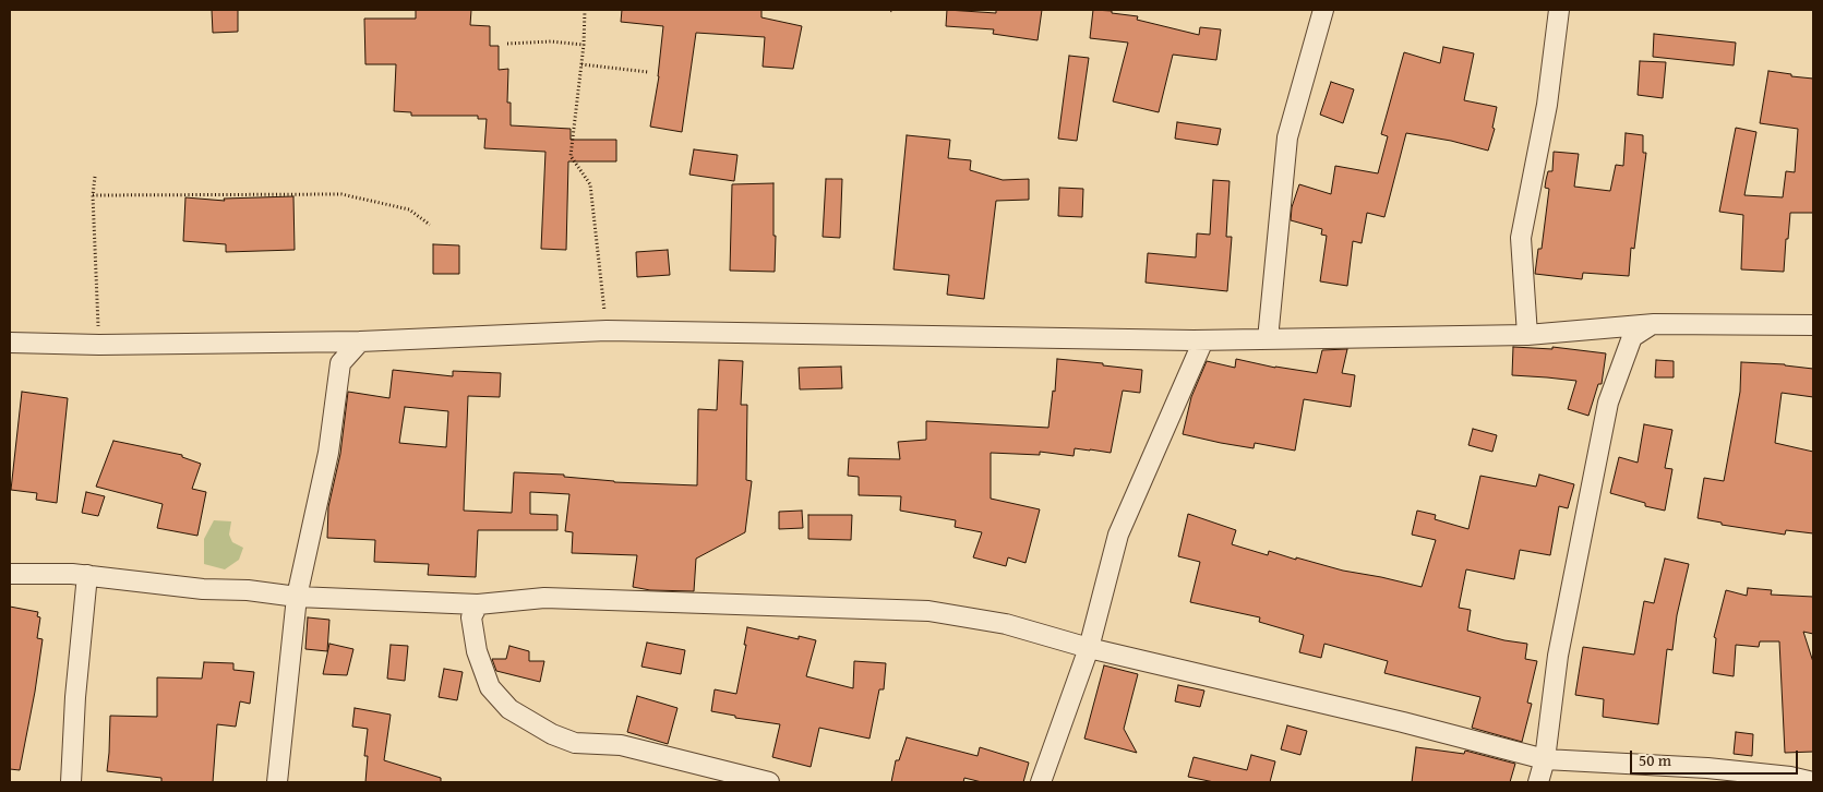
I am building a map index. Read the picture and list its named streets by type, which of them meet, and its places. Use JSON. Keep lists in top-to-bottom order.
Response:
{
  "scale_bar": "50 m"
}
